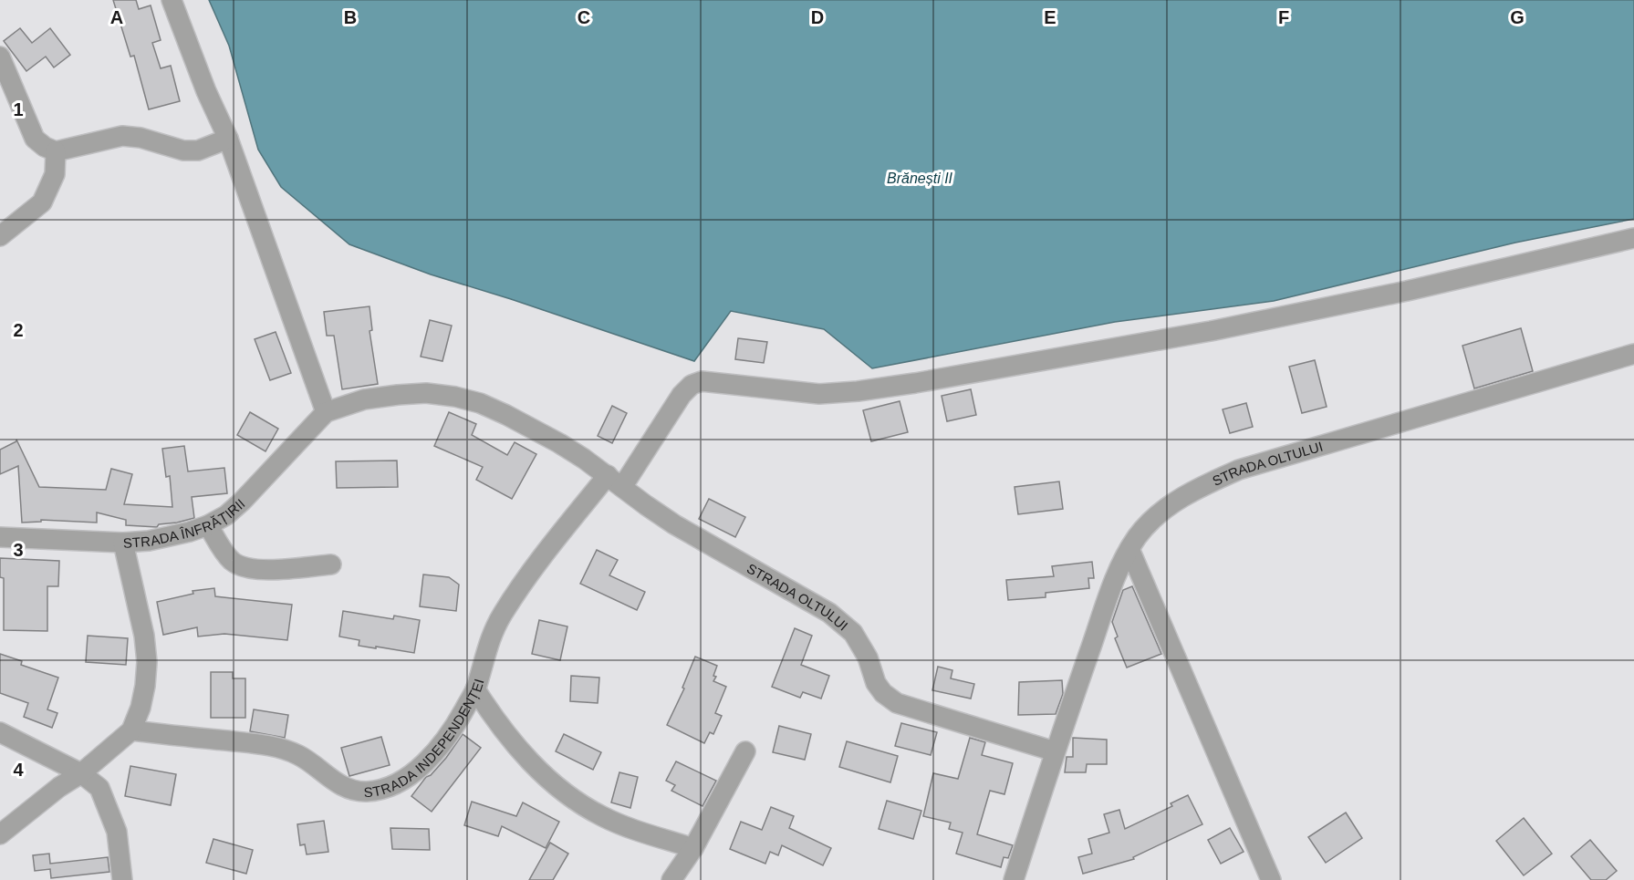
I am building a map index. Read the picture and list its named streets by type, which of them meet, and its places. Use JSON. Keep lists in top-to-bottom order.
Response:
{
  "streets": {
    "street": ["STRADA OLTULUI", "STRADA ÎNFRĂȚIRII", "STRADA INDEPENDENȚEI"]
  },
  "crossings": [
    ["STRADA OLTULUI", "STRADA ÎNFRĂȚIRII"],
    ["STRADA OLTULUI", "STRADA INDEPENDENȚEI"]
  ],
  "water": ["Brănești II"],
  "grid": {
    "columns": [
      "A",
      "B",
      "C",
      "D",
      "E",
      "F",
      "G"
    ],
    "rows": [
      "1",
      "2",
      "3",
      "4"
    ]
  }
}
